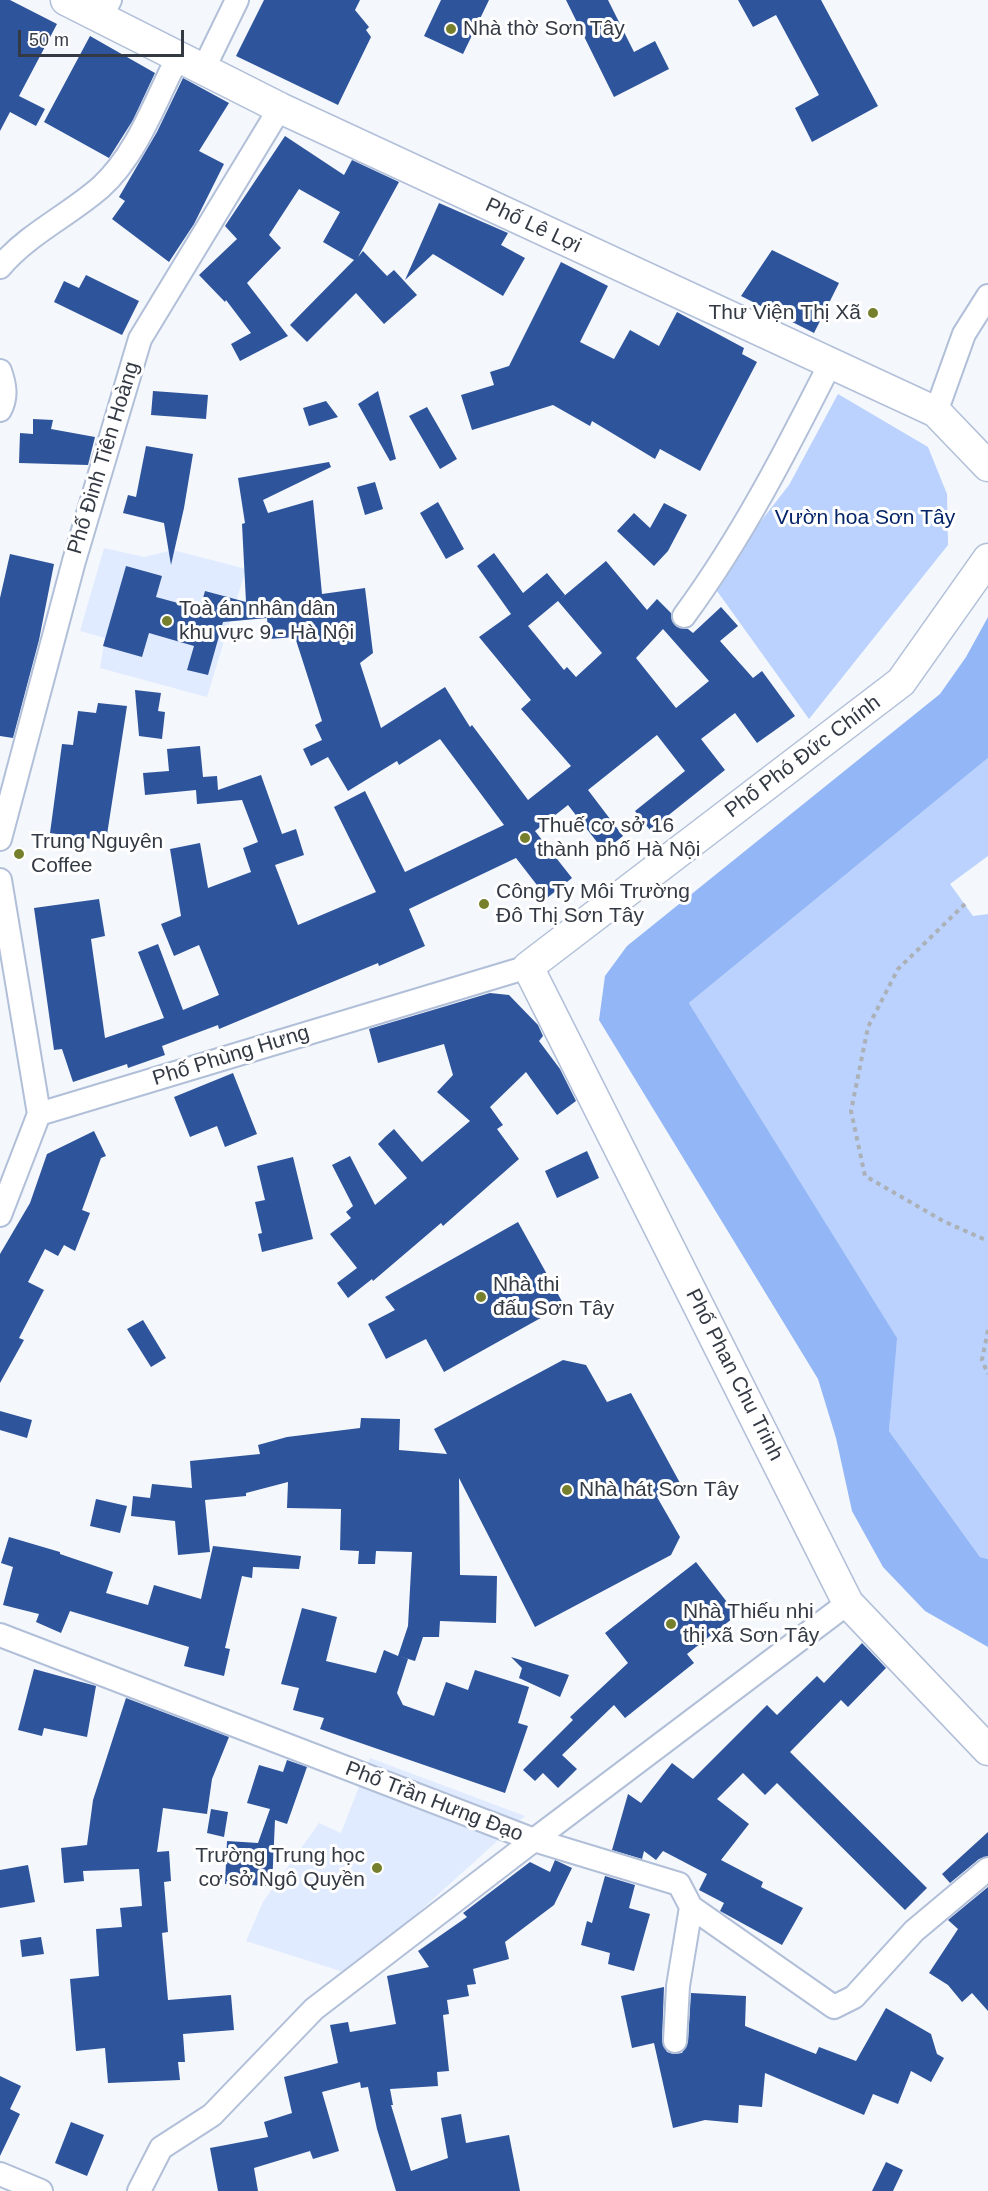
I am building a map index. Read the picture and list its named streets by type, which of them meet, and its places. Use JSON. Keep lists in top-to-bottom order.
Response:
{
  "streets": {
    "main road": ["Phố Lê Lợi", "Phố Phó Đức Chính", "Phố Phan Chu Trinh"],
    "street": ["Phố Đinh Tiên Hoàng", "Phố Phùng Hưng", "Phố Trần Hưng Đạo"]
  },
  "crossings": [
    ["Phố Lê Lợi", "Phố Đinh Tiên Hoàng"],
    ["Phố Phó Đức Chính", "Phố Phùng Hưng"],
    ["Phố Phó Đức Chính", "Phố Phan Chu Trinh"],
    ["Phố Phùng Hưng", "Phố Phan Chu Trinh"],
    ["Phố Phan Chu Trinh", "Phố Trần Hưng Đạo"]
  ],
  "parks": ["Vườn hoa Sơn Tây"],
  "places": [
    "Nhà thờ Sơn Tây",
    "Thư Viện Thị Xã",
    "Toà án nhân dân khu vực 9 - Hà Nội",
    "Thuế cơ sở 16 thành phố Hà Nội",
    "Trung Nguyên Coffee",
    "Công Ty Môi Trường Đô Thị Sơn Tây",
    "Nhà thi đấu Sơn Tây",
    "Nhà hát Sơn Tây",
    "Nhà Thiếu nhi thị xã Sơn Tây",
    "Trường Trung học cơ sở Ngô Quyền"
  ],
  "scale_bar": "50 m"
}
